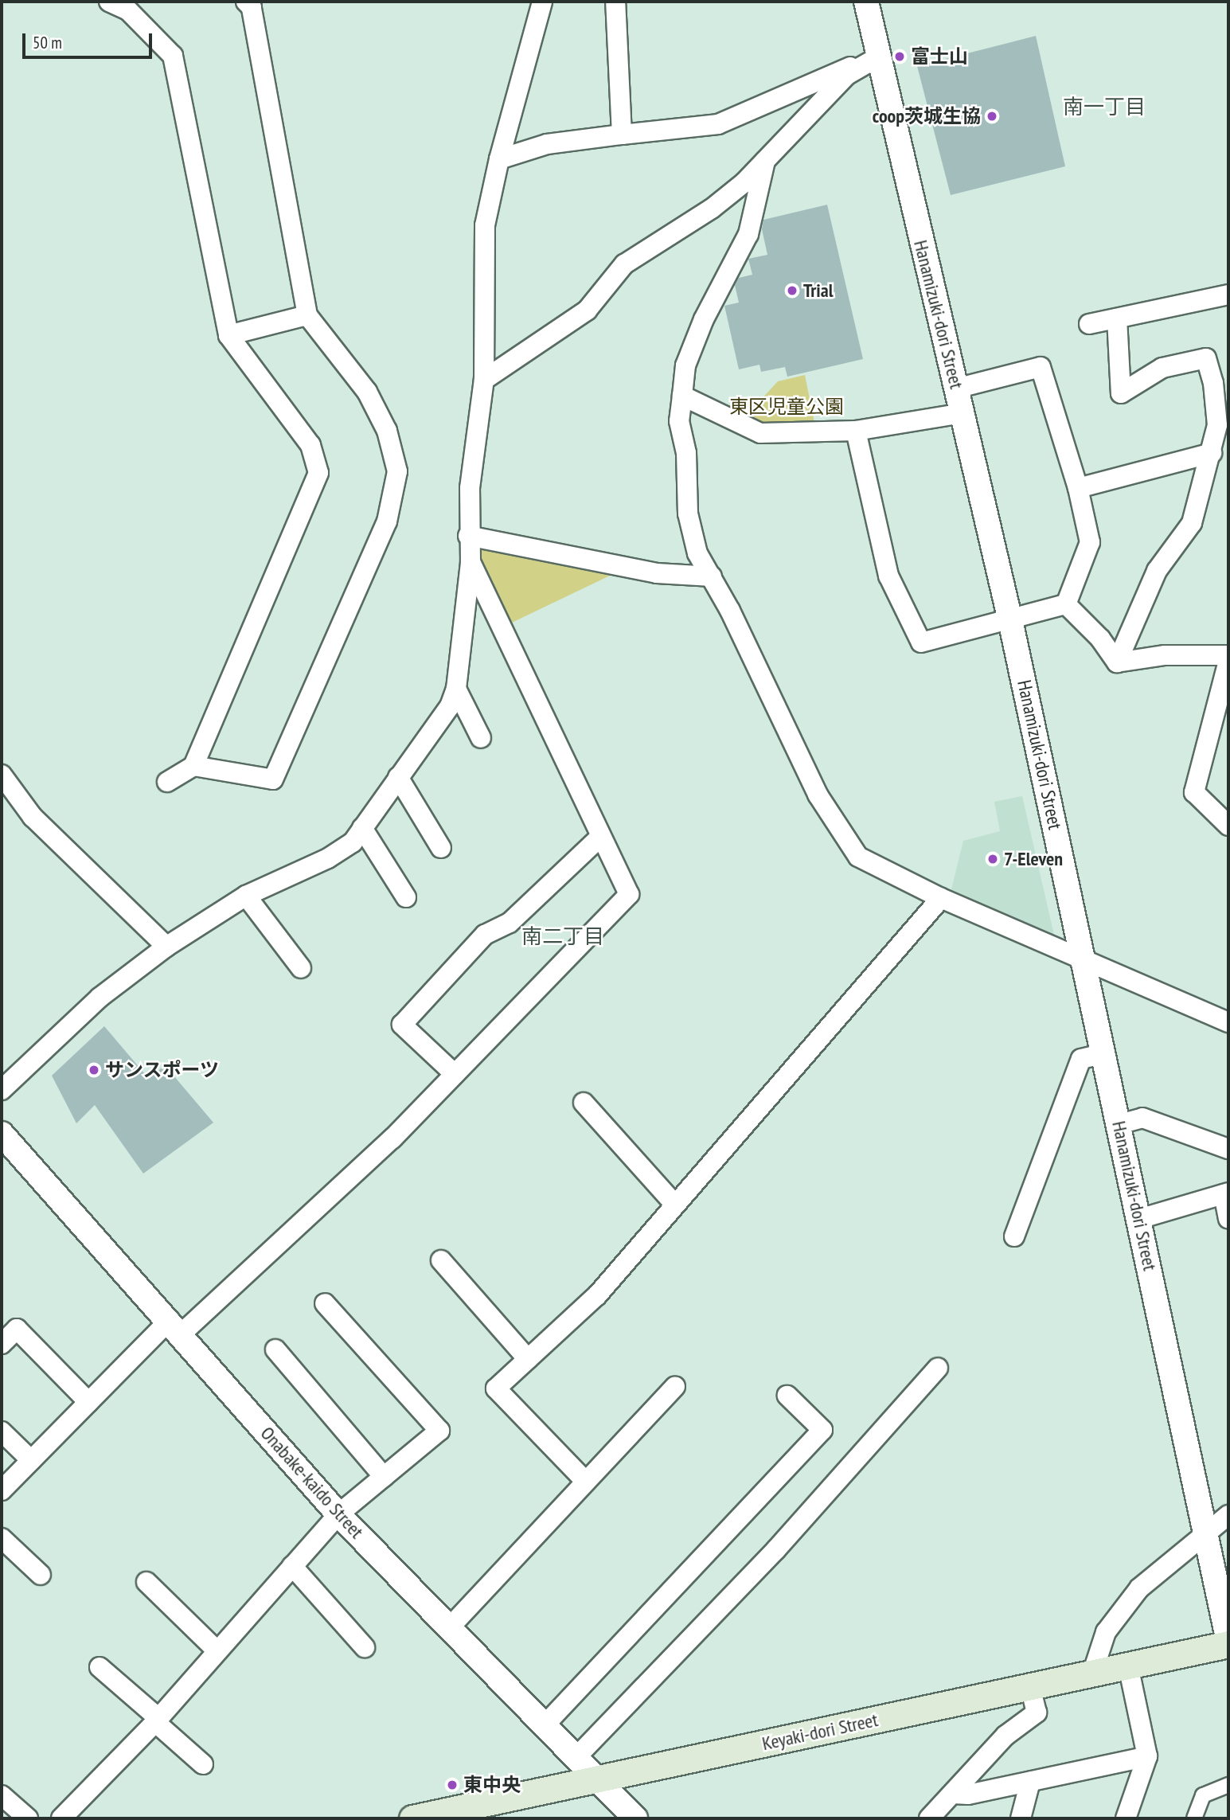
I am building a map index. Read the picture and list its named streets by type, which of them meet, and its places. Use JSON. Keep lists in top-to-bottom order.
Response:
{
  "streets": {
    "main road": ["Keyaki-dori Street"],
    "street": ["Hanamizuki-dori Street", "Onabake-kaido Street"]
  },
  "crossings": [
    ["Hanamizuki-dori Street", "Keyaki-dori Street"],
    ["Onabake-kaido Street", "Keyaki-dori Street"]
  ],
  "districts": ["南一丁目", "南二丁目"],
  "parks": ["東区児童公園"],
  "places": [
    "富士山",
    "coop茨城生協",
    "Trial",
    "7-Eleven",
    "サンスポーツ",
    "東中央"
  ],
  "scale_bar": "50 m"
}
